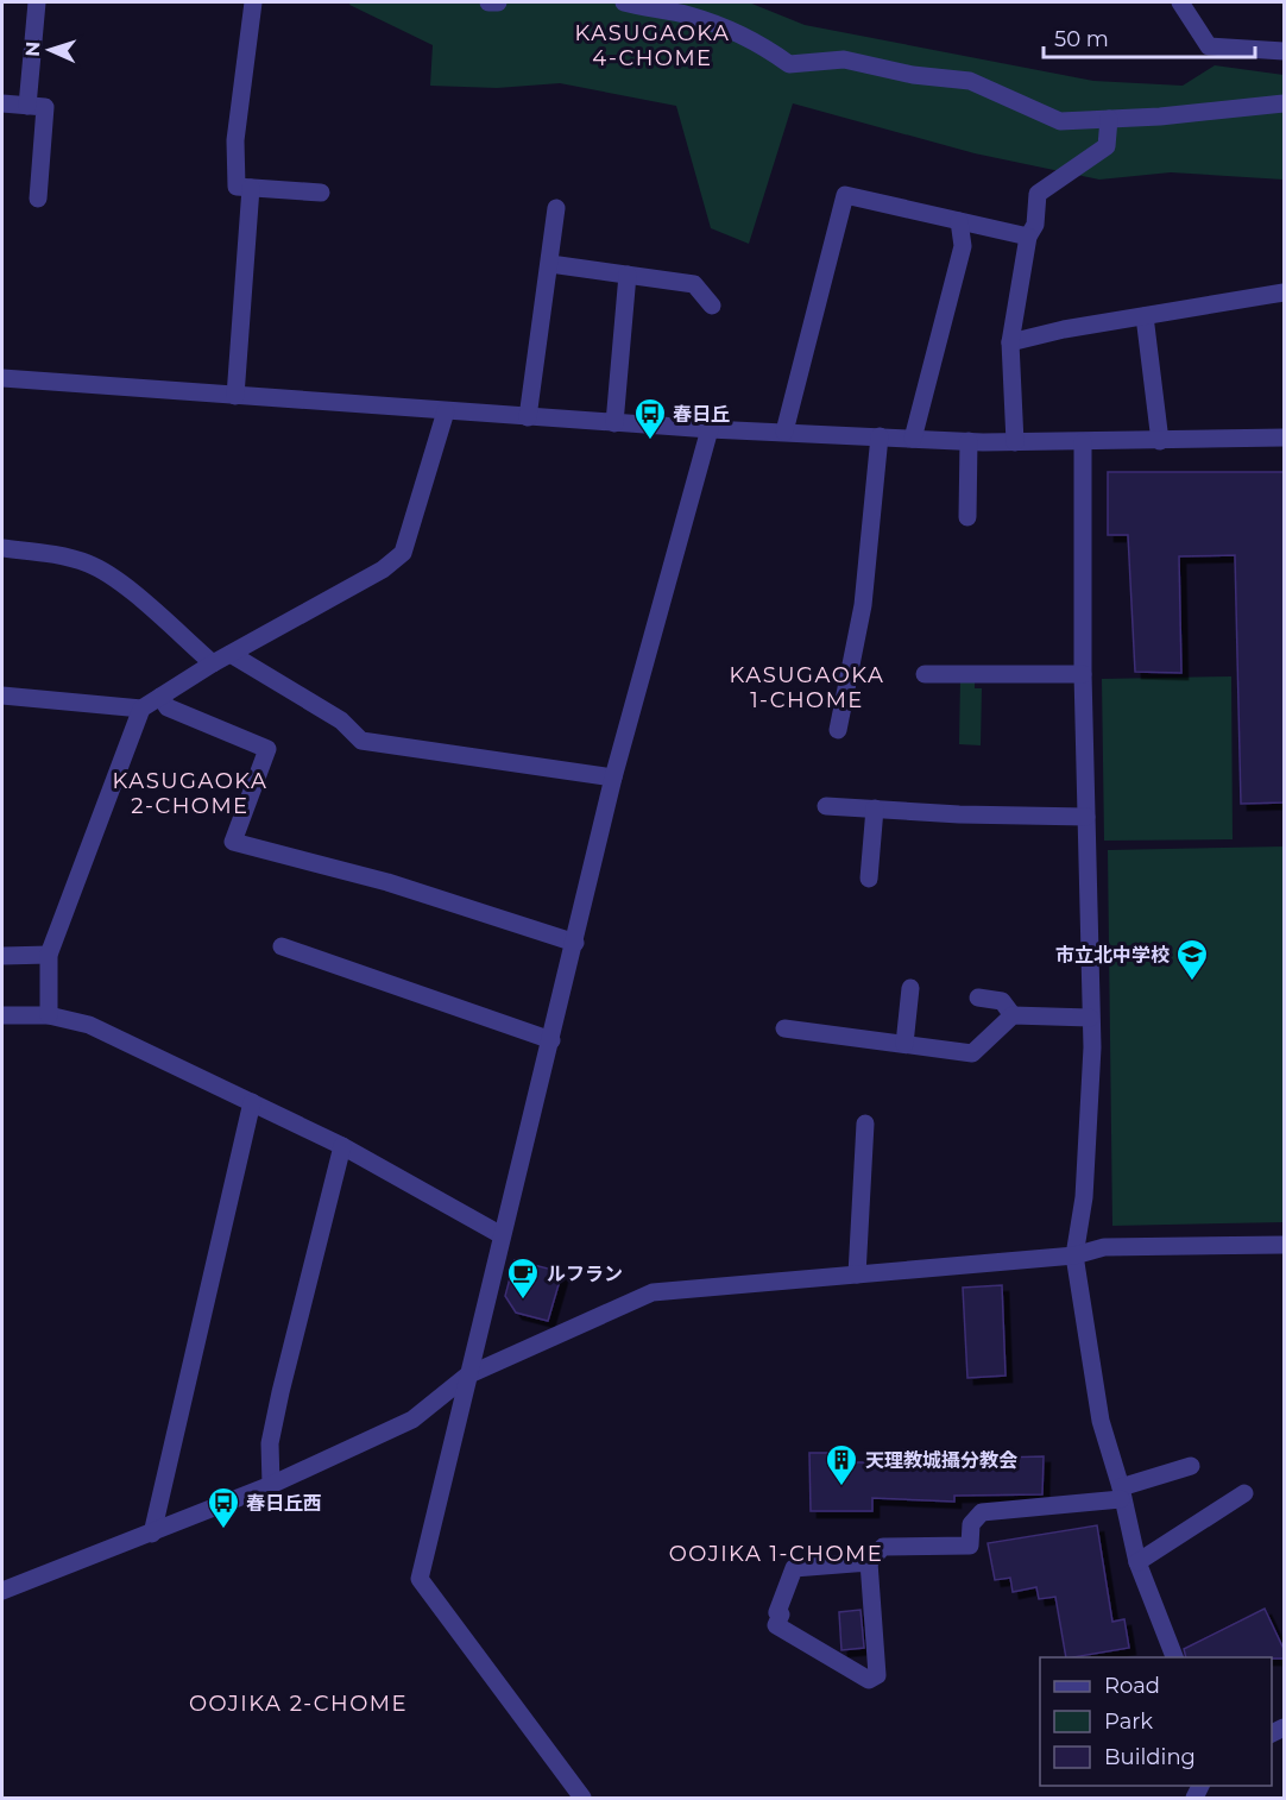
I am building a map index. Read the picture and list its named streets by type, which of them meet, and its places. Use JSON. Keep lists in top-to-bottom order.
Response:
{
  "districts": [
    "KASUGAOKA 4-CHOME",
    "KASUGAOKA 1-CHOME",
    "KASUGAOKA 2-CHOME",
    "OOJIKA 1-CHOME",
    "OOJIKA 2-CHOME"
  ],
  "places": {
    "bus stop": ["春日丘", "春日丘西"],
    "school or university": ["市立北中学校"],
    "cafe": ["ルフラン"],
    "building": ["天理教城攝分教会"]
  },
  "legend": ["Road", "Park", "Building"],
  "scale_bar": "50 m",
  "north": "left"
}
